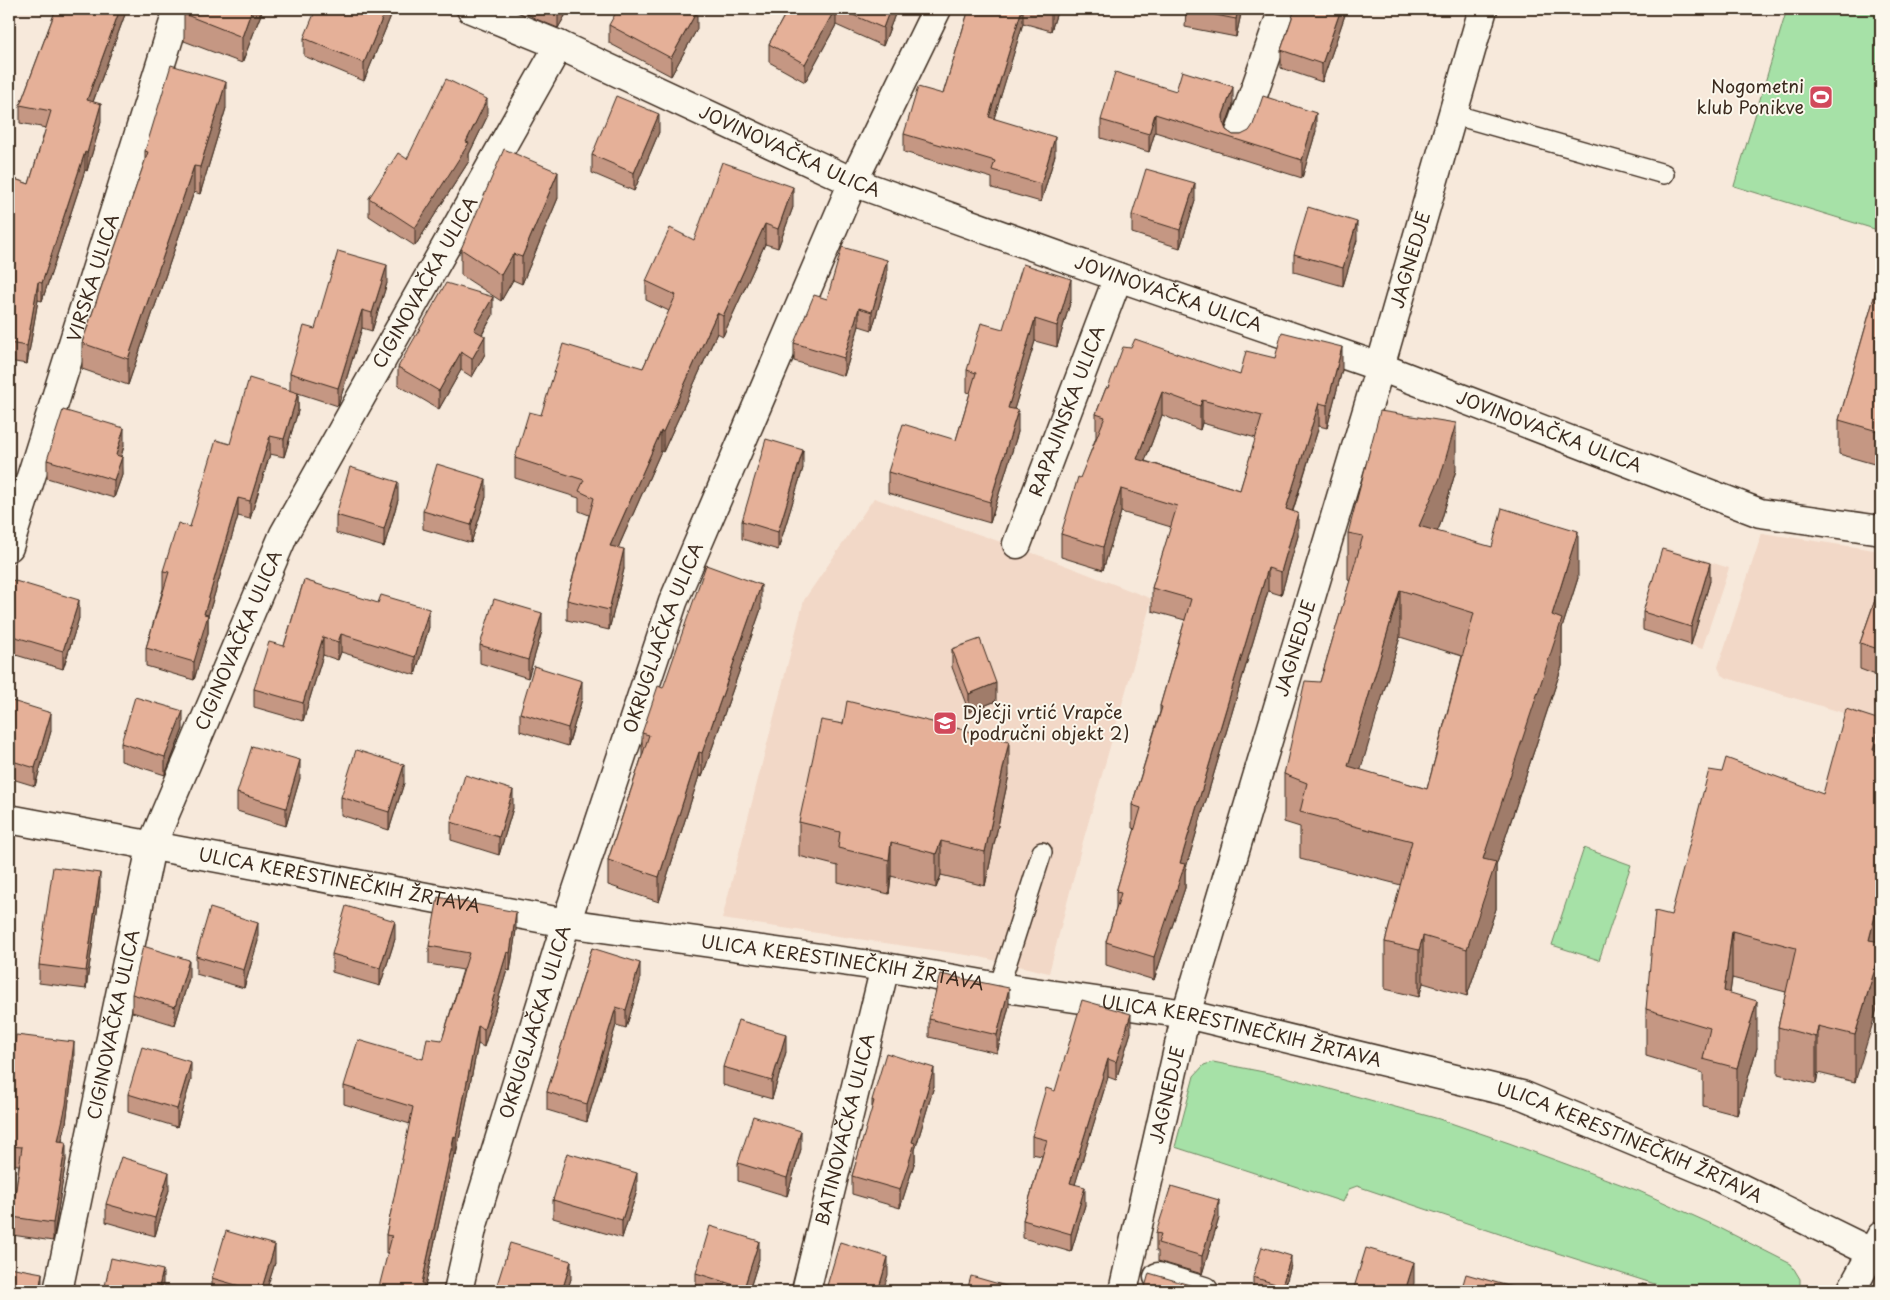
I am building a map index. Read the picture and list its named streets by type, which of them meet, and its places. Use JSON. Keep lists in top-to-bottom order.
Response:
{
  "streets": {
    "street": [
      "JOVINOVAČKA ULICA",
      "JAGNEDJE",
      "VIRSKA ULICA",
      "CIGINOVAČKA ULICA",
      "RAPAJINSKA ULICA",
      "OKRUGLJAČKA ULICA",
      "ULICA KERESTINEČKIH ŽRTAVA",
      "BATINOVAČKA ULICA"
    ]
  },
  "crossings": [
    ["JOVINOVAČKA ULICA", "JAGNEDJE"],
    ["JOVINOVAČKA ULICA", "CIGINOVAČKA ULICA"],
    ["JOVINOVAČKA ULICA", "RAPAJINSKA ULICA"],
    ["JOVINOVAČKA ULICA", "OKRUGLJAČKA ULICA"],
    ["JAGNEDJE", "ULICA KERESTINEČKIH ŽRTAVA"],
    ["CIGINOVAČKA ULICA", "ULICA KERESTINEČKIH ŽRTAVA"],
    ["OKRUGLJAČKA ULICA", "ULICA KERESTINEČKIH ŽRTAVA"],
    ["ULICA KERESTINEČKIH ŽRTAVA", "BATINOVAČKA ULICA"]
  ],
  "places": {
    "sports": ["Nogometni klub Ponikve"],
    "school or university": ["Dječji vrtić Vrapče (područni objekt 2)"]
  }
}
